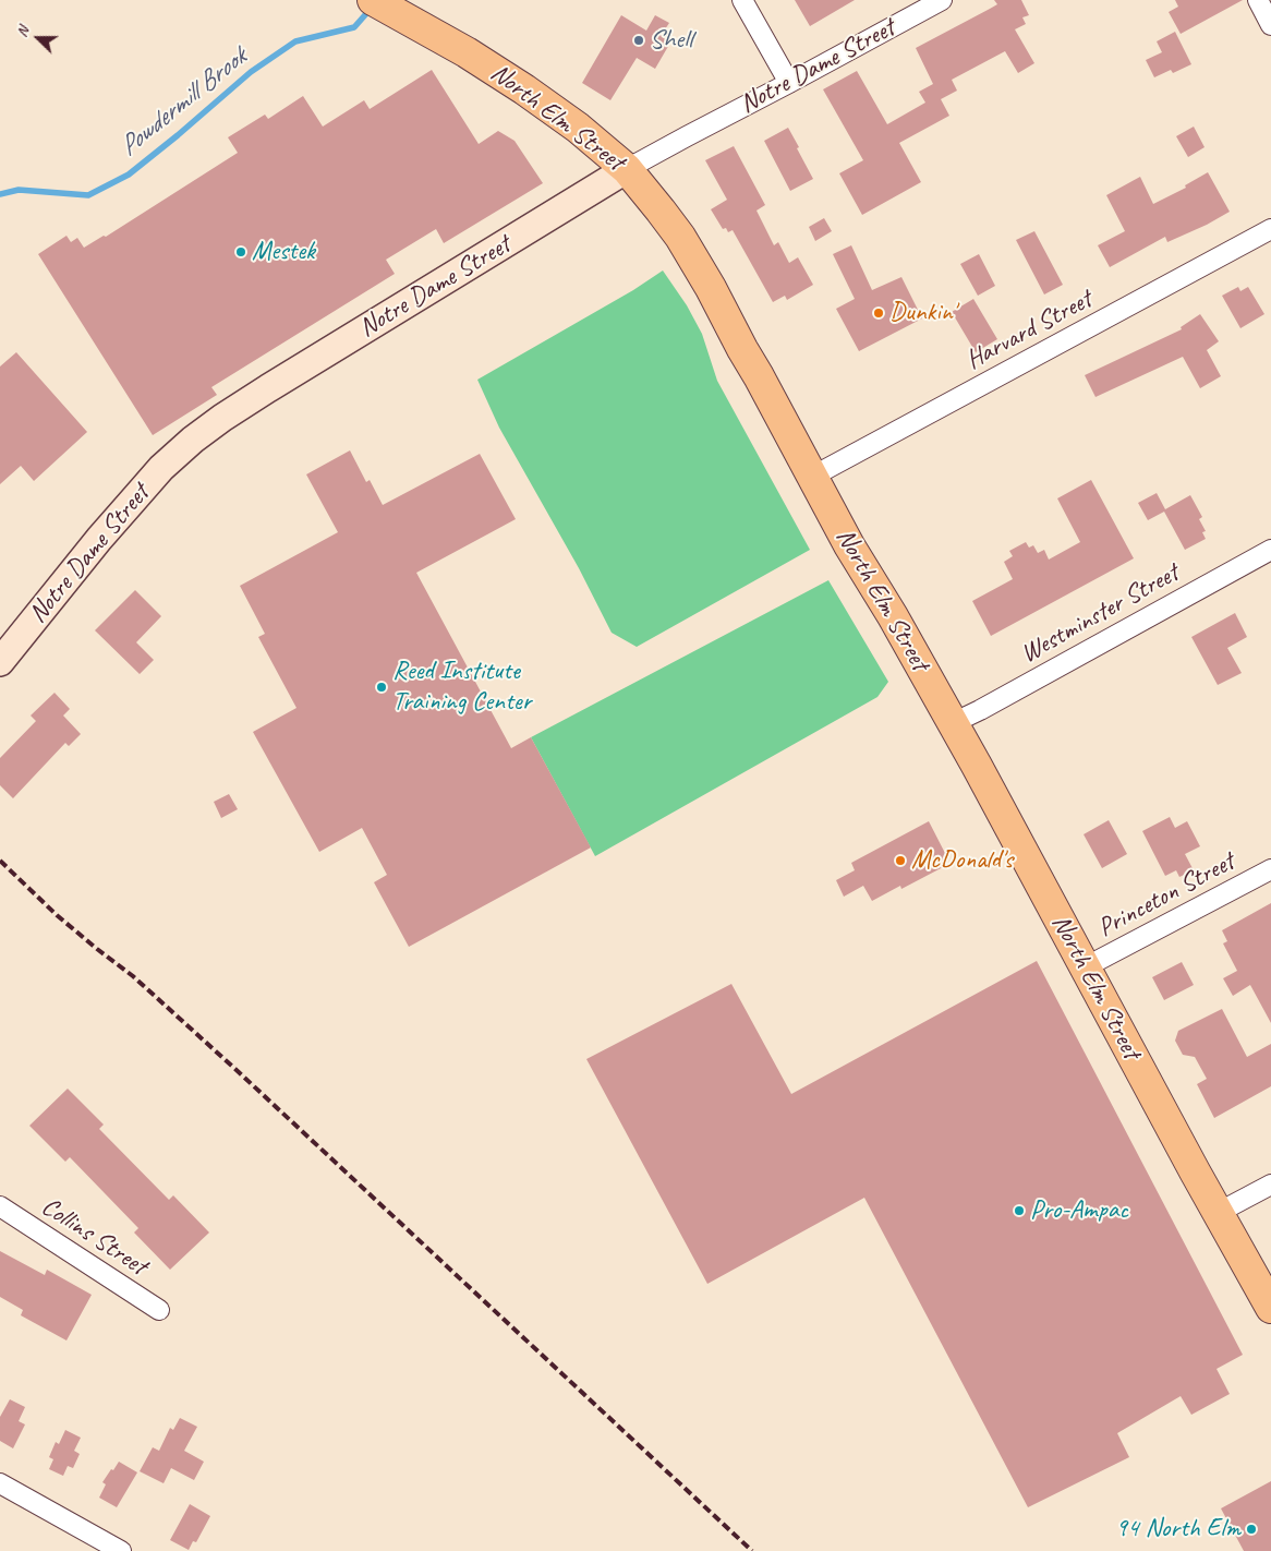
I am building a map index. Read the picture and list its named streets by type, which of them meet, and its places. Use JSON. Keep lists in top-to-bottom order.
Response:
{
  "streets": {
    "highway": ["North Elm Street"],
    "main road": ["Notre Dame Street"],
    "street": [
      "Harvard Street",
      "Westminster Street",
      "Princeton Street",
      "Collins Street"
    ]
  },
  "crossings": [
    ["Notre Dame Street", "North Elm Street"],
    ["North Elm Street", "Harvard Street"],
    ["North Elm Street", "Westminster Street"],
    ["North Elm Street", "Princeton Street"]
  ],
  "water": ["Powdermill Brook"],
  "places": [
    "Shell",
    "Mestek",
    "Dunkin'",
    "Reed Institute Training Center",
    "McDonald's",
    "Pro-Ampac",
    "94 North Elm"
  ],
  "north": "left"
}
